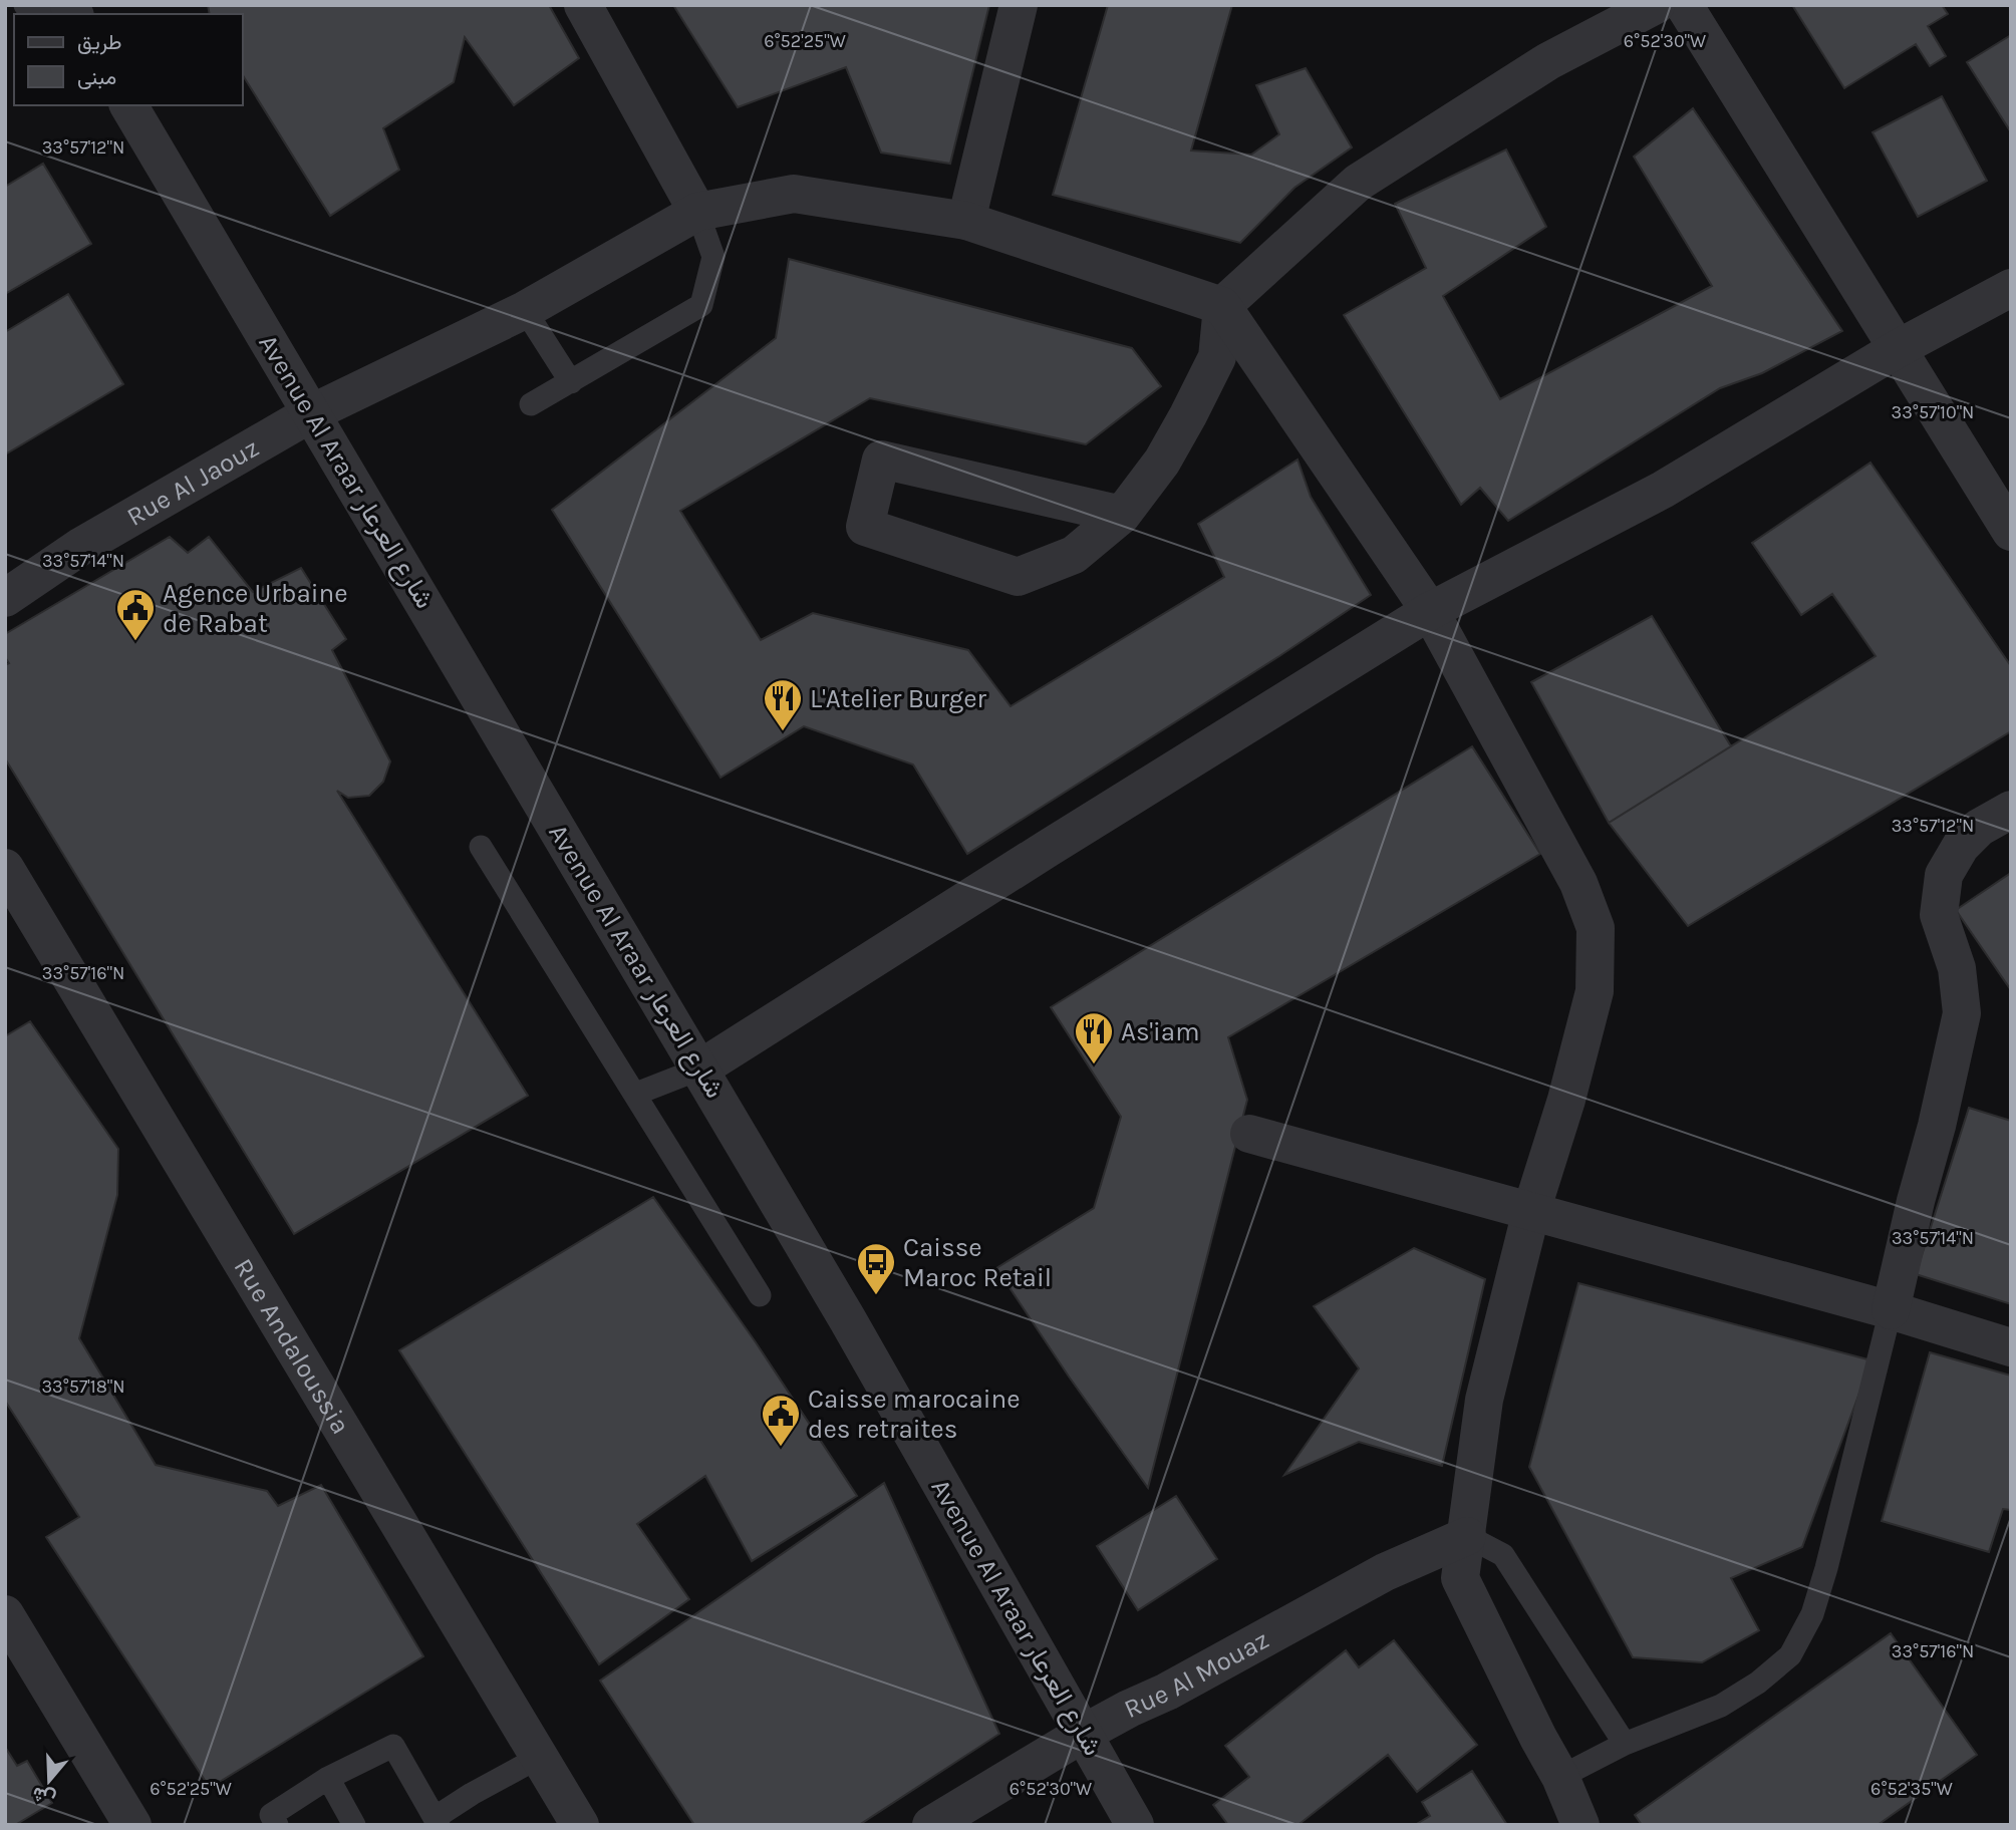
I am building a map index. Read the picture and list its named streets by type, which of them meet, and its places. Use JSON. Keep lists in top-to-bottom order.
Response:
{
  "streets": {
    "street": [
      "Avenue Al Araar شارع العرعار",
      "Rue Al Jaouz",
      "Rue Andaloussia",
      "Rue Al Mouaz"
    ]
  },
  "crossings": [
    ["Avenue Al Araar شارع العرعار", "Rue Al Jaouz"],
    ["Avenue Al Araar شارع العرعار", "Rue Al Mouaz"]
  ],
  "places": {
    "public building": ["Agence Urbaine de Rabat", "Caisse marocaine des retraites"],
    "restaurant": ["L'Atelier Burger", "As'iam"],
    "bus stop": ["Caisse Maroc Retail"]
  },
  "legend": ["طريق", "مبنى"],
  "north": "bottom",
  "coordinates": [
    "6°52'25\"W",
    "6°52'30\"W",
    "33°57'12\"N",
    "33°57'10\"N",
    "33°57'14\"N",
    "33°57'16\"N",
    "33°57'18\"N",
    "6°52'35\"W"
  ]
}
